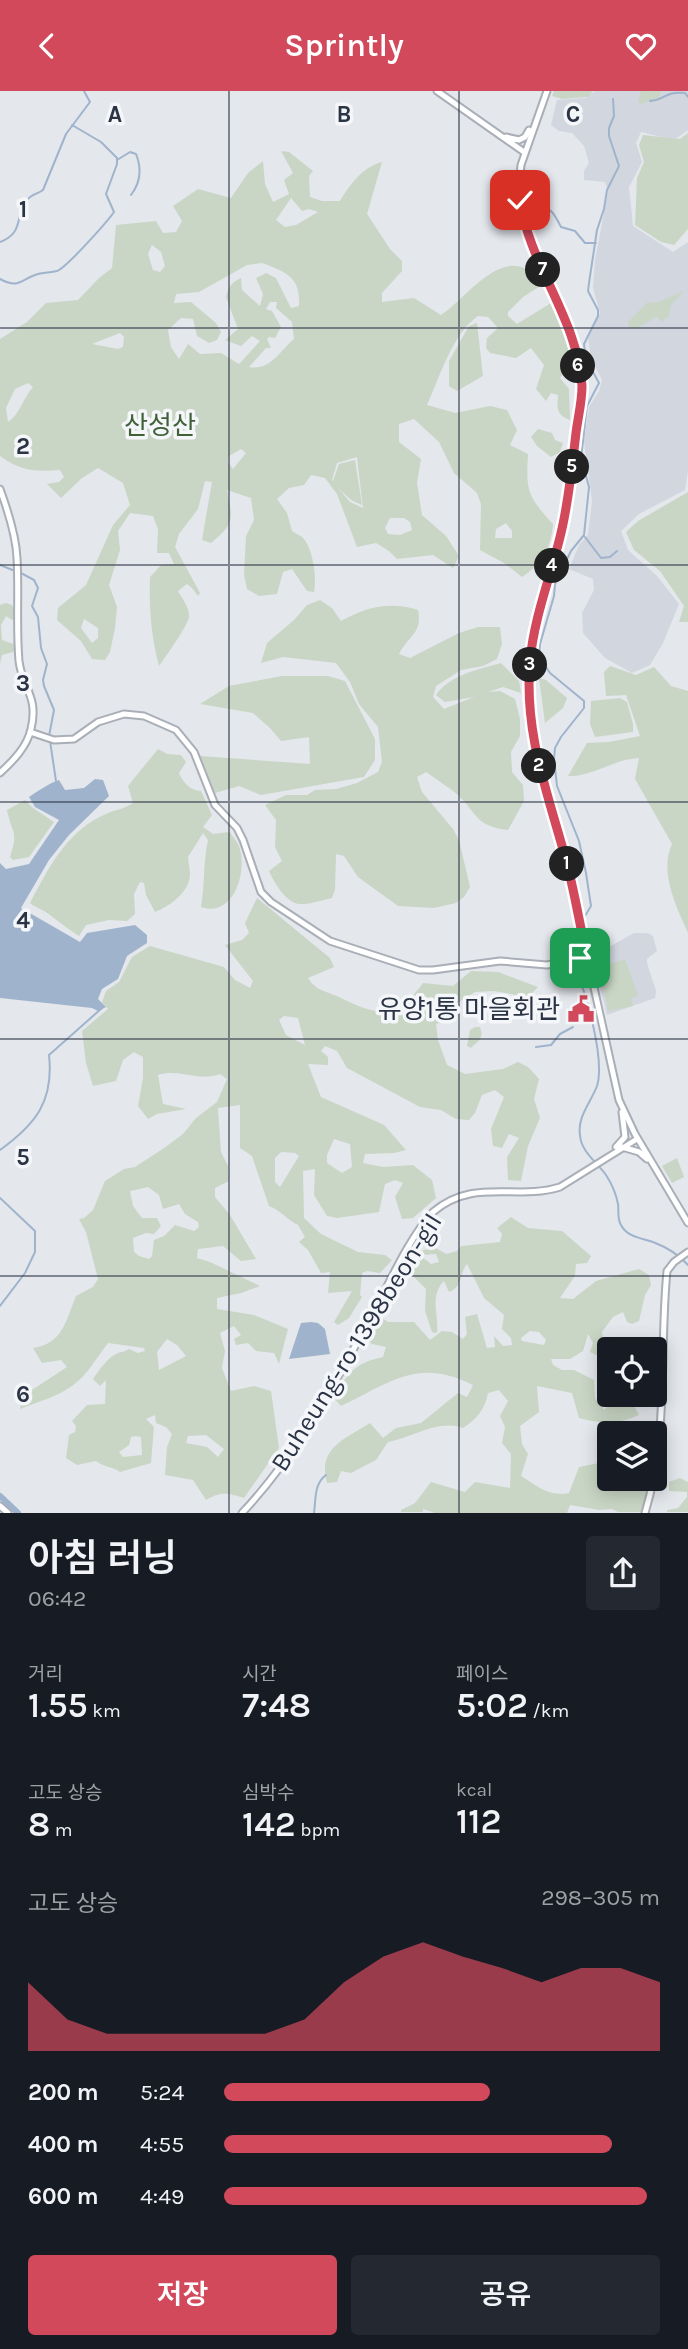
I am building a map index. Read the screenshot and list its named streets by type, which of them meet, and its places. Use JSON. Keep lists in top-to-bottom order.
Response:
{
  "streets": {
    "street": ["Buheung-ro 1398beon-gil"]
  },
  "parks": ["산성산"],
  "places": {
    "public building": ["유양1통 마을회관"]
  },
  "page": {
    "header": "Sprintly",
    "pins": [
      "7",
      "6",
      "5",
      "4",
      "3",
      "2",
      "1"
    ],
    "heading": ["아침 러닝", "06:42"],
    "stats": [
      ["거리", "1.55 km"],
      ["시간", "7:48"],
      ["페이스", "5:02 /km"],
      ["고도 상승", "8 m"],
      ["심박수", "142 bpm"],
      ["kcal", "112"]
    ],
    "chart": ["고도 상승", "298–305 m"],
    "list": [
      {
        "name": "200 m",
        "note": "5:24"
      },
      {
        "name": "400 m",
        "note": "4:55"
      },
      {
        "name": "600 m",
        "note": "4:49"
      }
    ],
    "buttons": ["저장", "공유"]
  },
  "grid": {
    "columns": ["A", "B", "C"],
    "rows": [
      "1",
      "2",
      "3",
      "4",
      "5",
      "6"
    ]
  }
}
